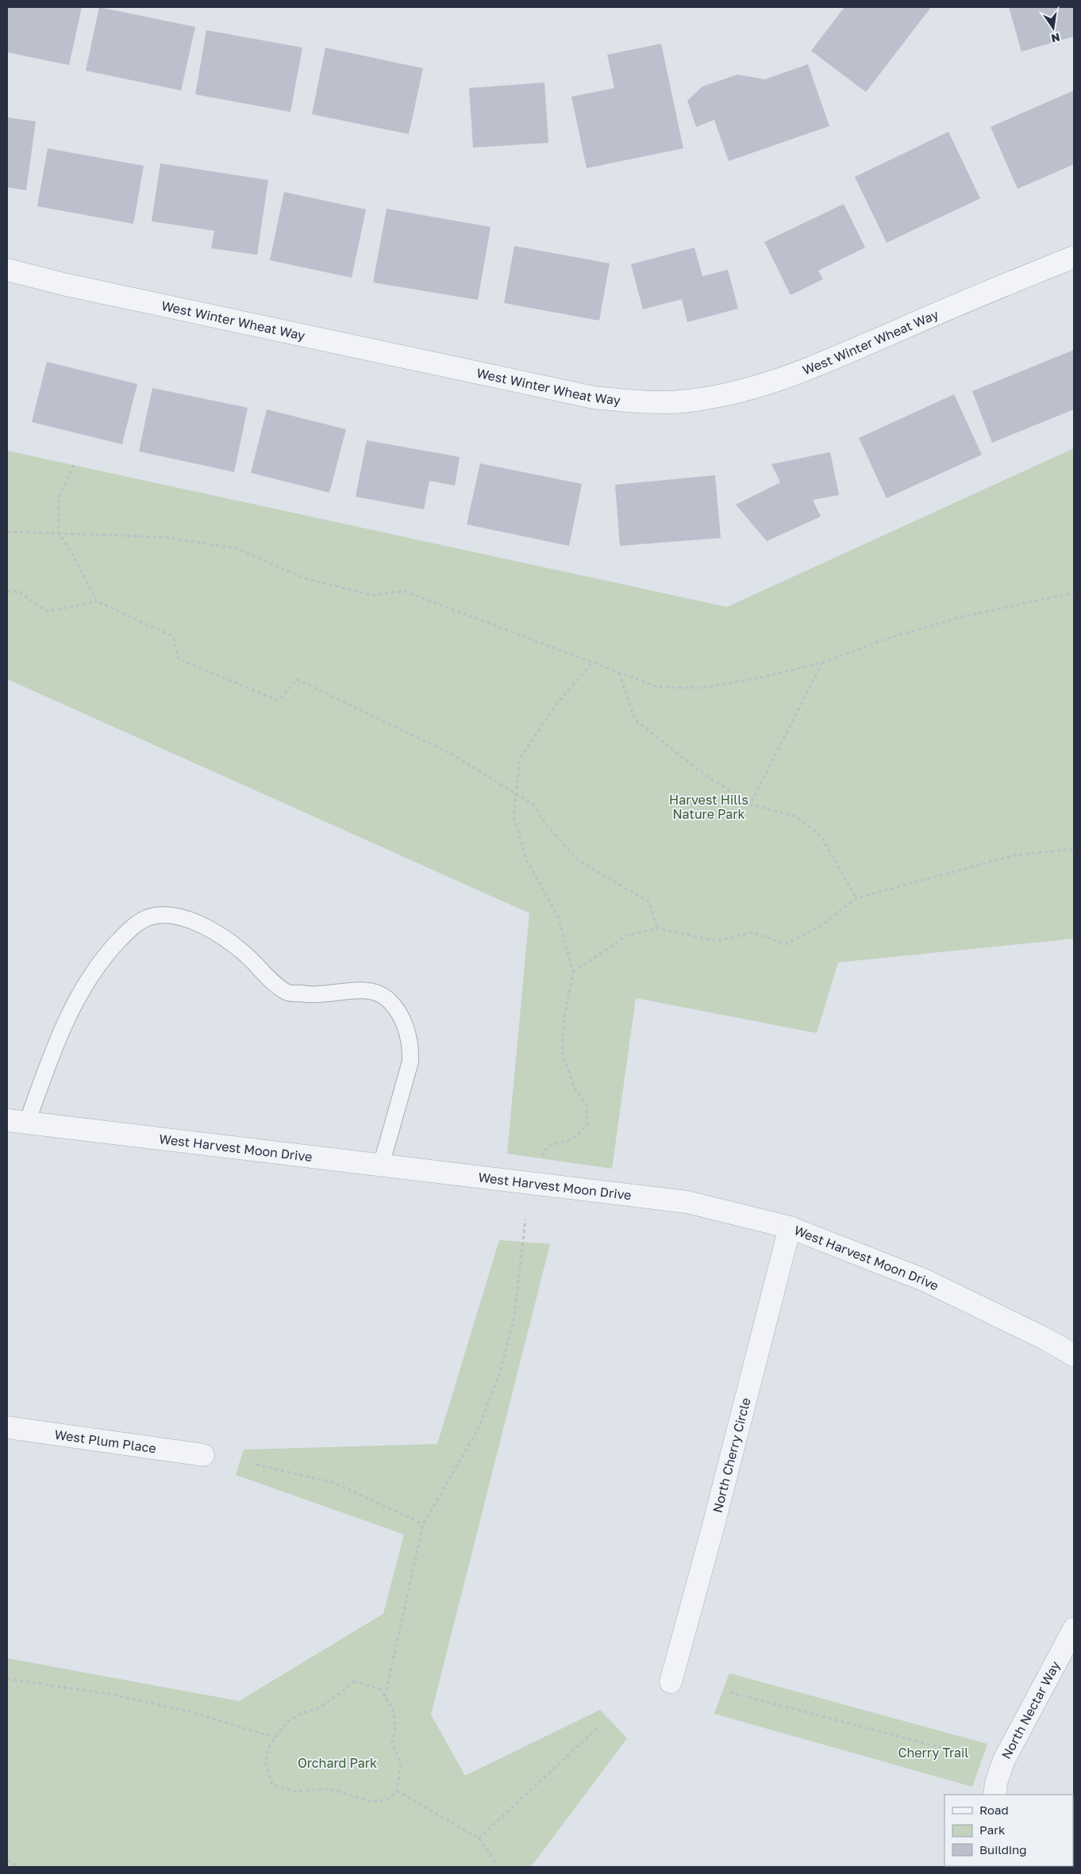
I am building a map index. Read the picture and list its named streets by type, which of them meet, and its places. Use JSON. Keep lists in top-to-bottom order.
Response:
{
  "streets": {
    "street": [
      "West Winter Wheat Way",
      "West Harvest Moon Drive",
      "West Plum Place",
      "North Cherry Circle",
      "North Nectar Way"
    ]
  },
  "crossings": [
    ["West Harvest Moon Drive", "North Cherry Circle"]
  ],
  "parks": ["Harvest Hills Nature Park", "Cherry Trail", "Orchard Park"],
  "legend": ["Road", "Park", "Building"],
  "north": "bottom"
}
